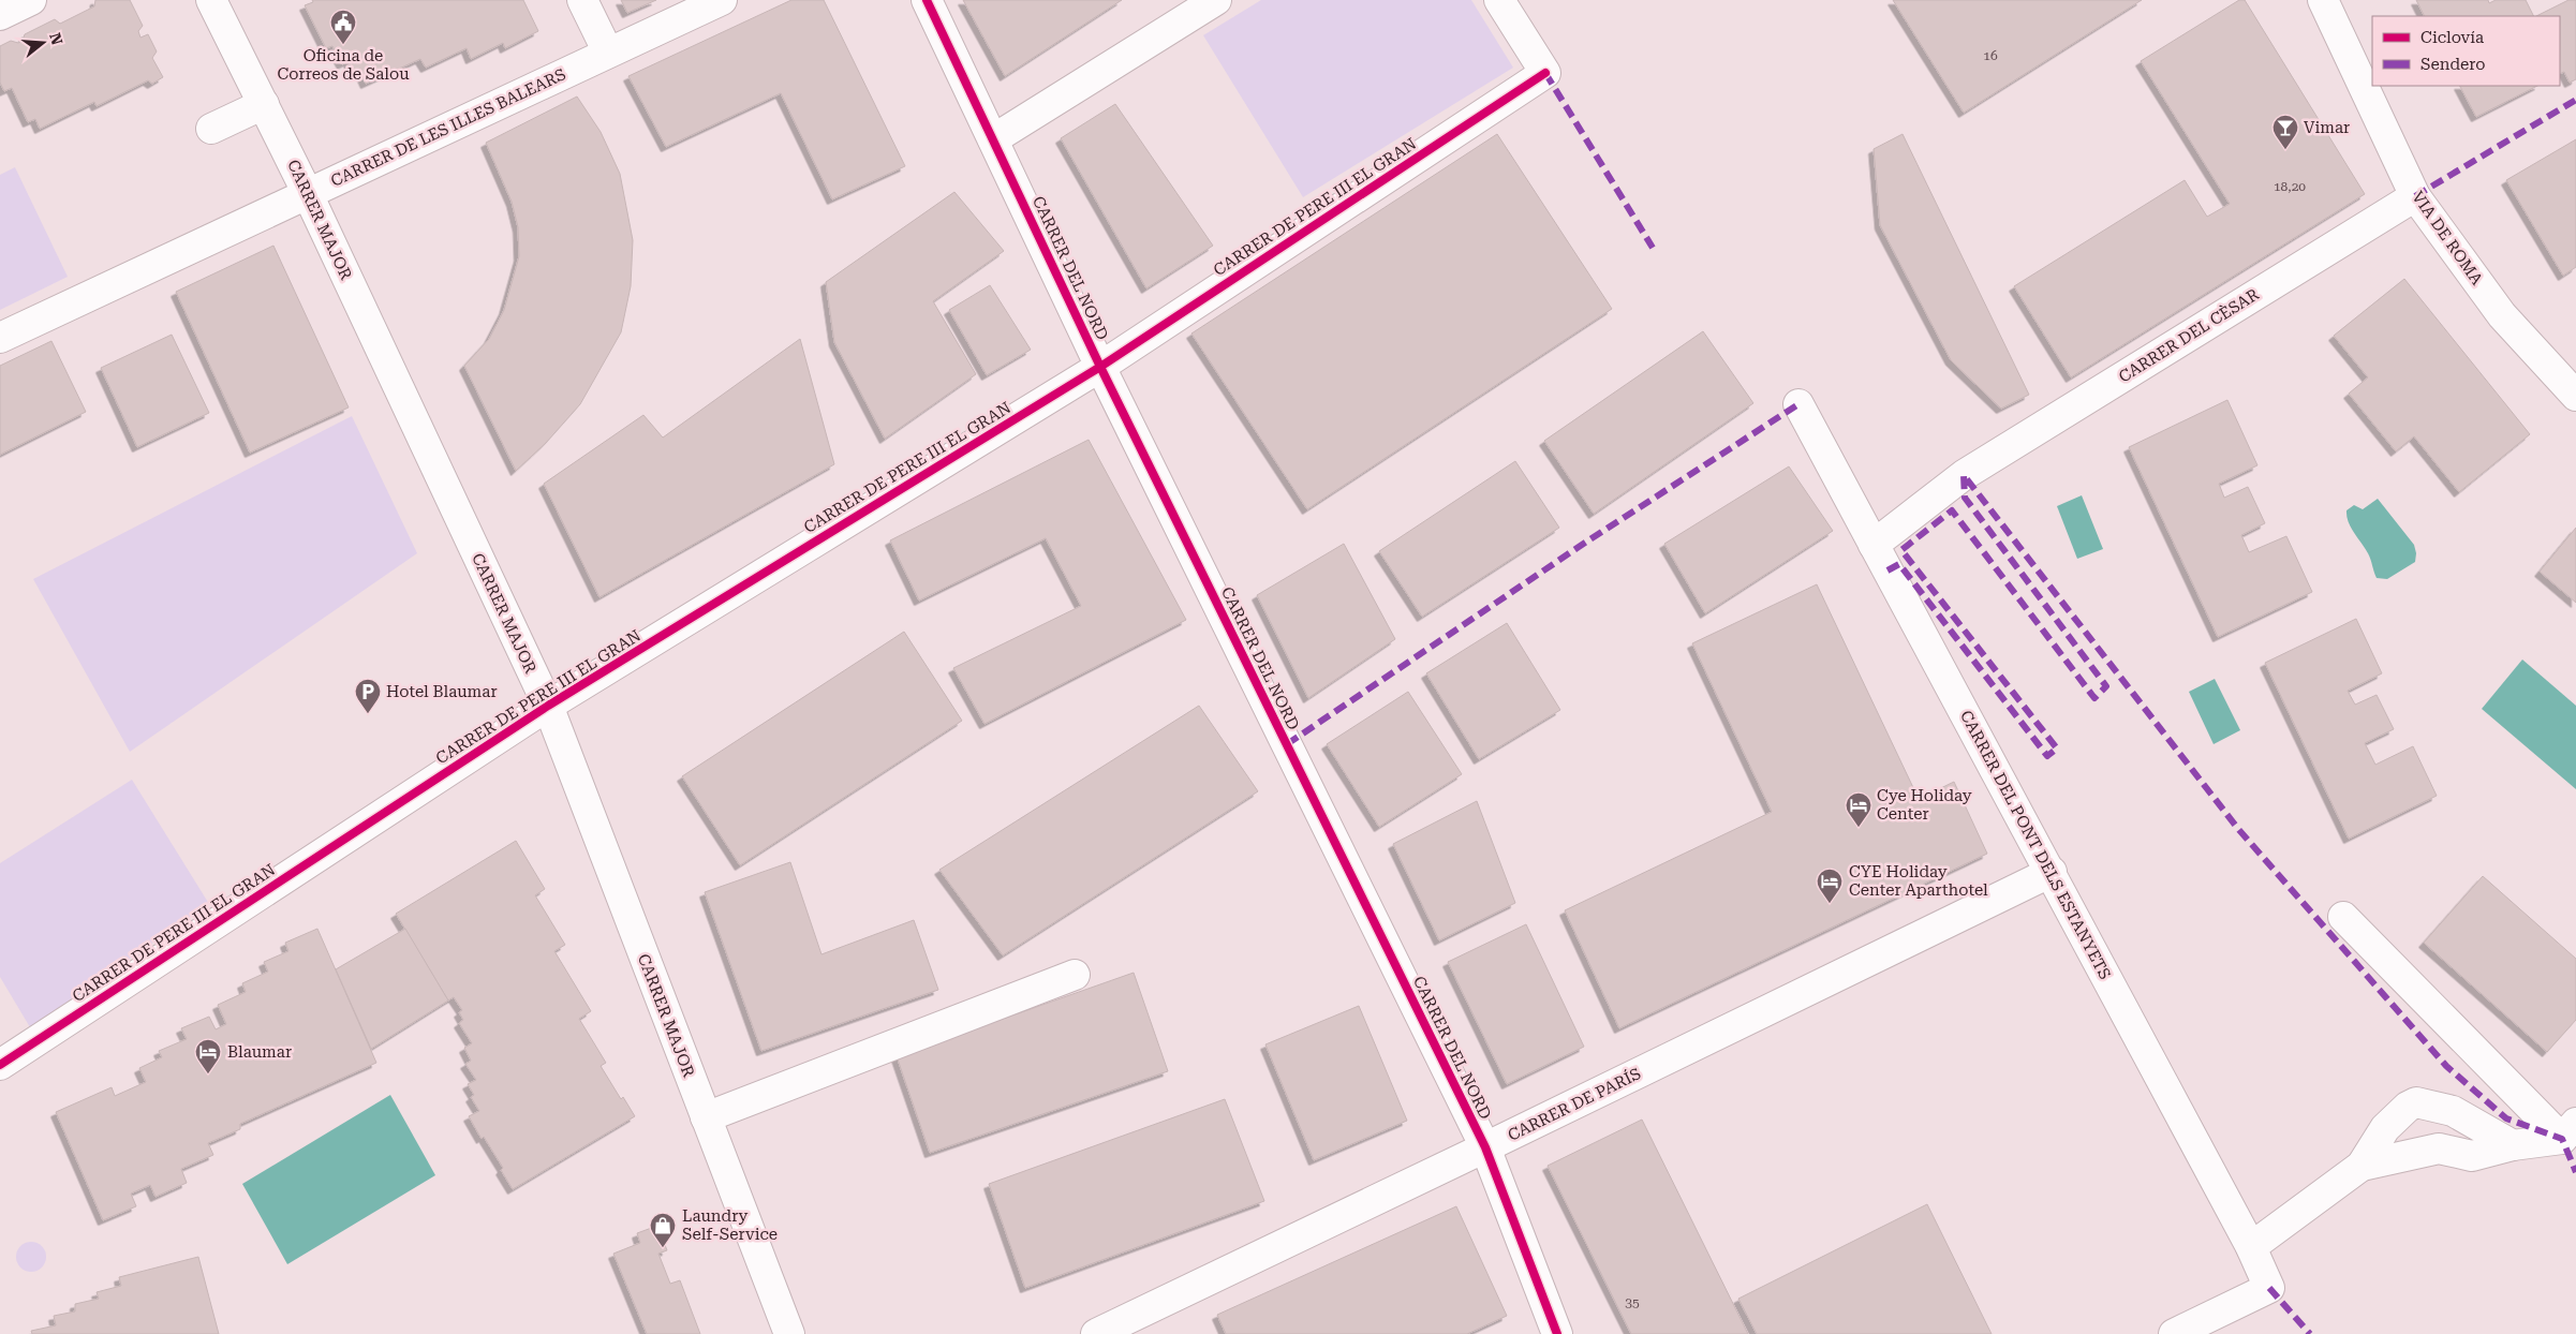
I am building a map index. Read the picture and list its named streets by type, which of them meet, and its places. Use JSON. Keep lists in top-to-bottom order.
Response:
{
  "streets": {
    "street": [
      "CARRER DE LES ILLES BALEARS",
      "CARRER DE PERE III EL GRAN",
      "CARRER MAJOR",
      "VIA DE ROMA",
      "CARRER DEL NORD",
      "CARRER DEL CÈSAR",
      "CARRER DEL PONT DELS ESTANYETS",
      "CARRER DE PARÍS"
    ]
  },
  "crossings": [
    ["CARRER DE LES ILLES BALEARS", "CARRER MAJOR"],
    ["CARRER DE PERE III EL GRAN", "CARRER MAJOR"],
    ["CARRER DE PERE III EL GRAN", "CARRER DEL NORD"],
    ["VIA DE ROMA", "CARRER DEL CÈSAR"],
    ["CARRER DEL NORD", "CARRER DE PARÍS"],
    ["CARRER DEL CÈSAR", "CARRER DEL PONT DELS ESTANYETS"],
    ["CARRER DEL PONT DELS ESTANYETS", "CARRER DE PARÍS"]
  ],
  "places": {
    "public building": ["Oficina de Correos de Salou"],
    "bar": ["Vimar"],
    "parking": ["Hotel Blaumar"],
    "hotel": ["Cye Holiday Center", "CYE Holiday Center Aparthotel", "Blaumar"],
    "shop": ["Laundry Self-Service"]
  },
  "house_numbers": ["16", "18,20", "35"],
  "legend": ["Ciclovía", "Sendero"],
  "north": "right"
}
